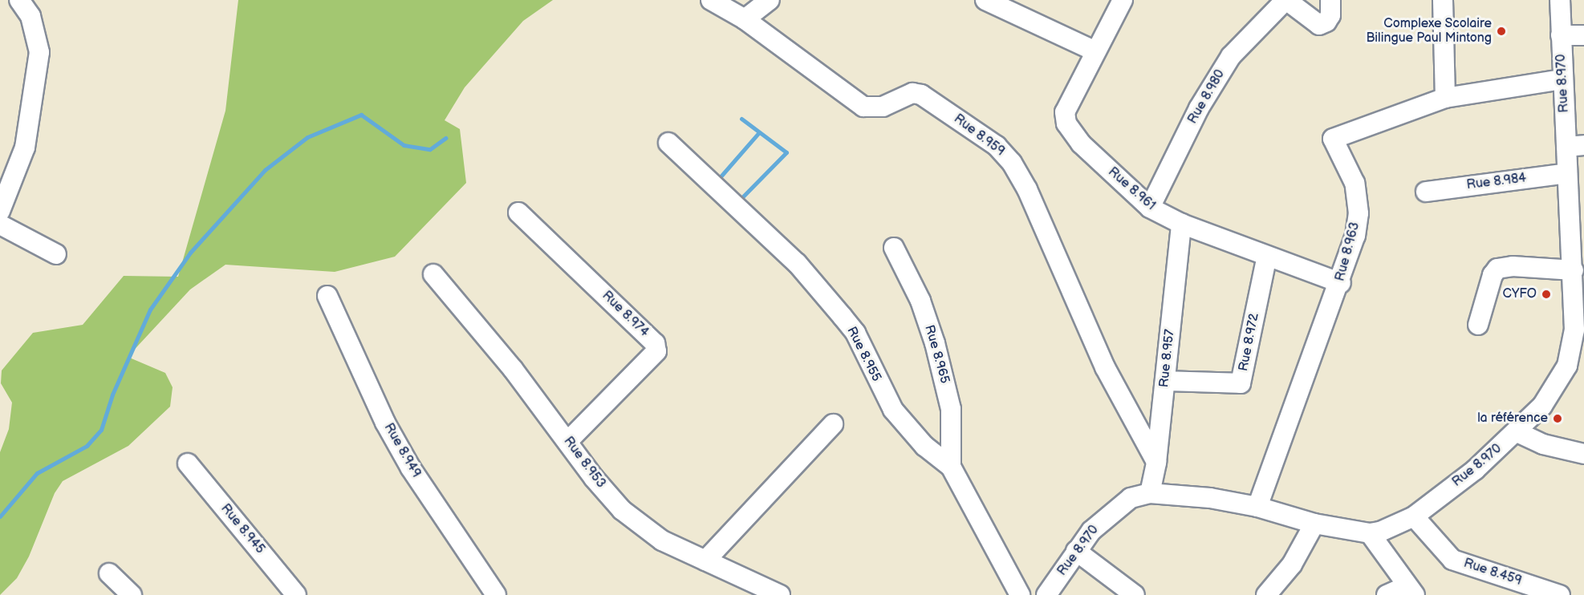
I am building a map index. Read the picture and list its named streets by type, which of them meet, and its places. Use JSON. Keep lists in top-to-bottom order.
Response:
{
  "streets": {
    "street": [
      "Rue 8.970",
      "Rue 8.980",
      "Rue 8.959",
      "Rue 8.984",
      "Rue 8.961",
      "Rue 8.963",
      "Rue 8.974",
      "Rue 8.972",
      "Rue 8.955",
      "Rue 8.965",
      "Rue 8.957",
      "Rue 8.949",
      "Rue 8.953",
      "Rue 8.945",
      "Rue 8.459"
    ]
  },
  "crossings": [
    ["Rue 8.970", "Rue 8.984"],
    ["Rue 8.970", "Rue 8.963"],
    ["Rue 8.970", "Rue 8.957"],
    ["Rue 8.970", "Rue 8.459"],
    ["Rue 8.980", "Rue 8.961"],
    ["Rue 8.959", "Rue 8.957"],
    ["Rue 8.961", "Rue 8.963"],
    ["Rue 8.961", "Rue 8.972"],
    ["Rue 8.961", "Rue 8.957"],
    ["Rue 8.974", "Rue 8.953"],
    ["Rue 8.972", "Rue 8.957"],
    ["Rue 8.955", "Rue 8.965"]
  ],
  "places": ["Complexe Scolaire Bilingue Paul Mintong", "CYFO", "la référence"]
}
